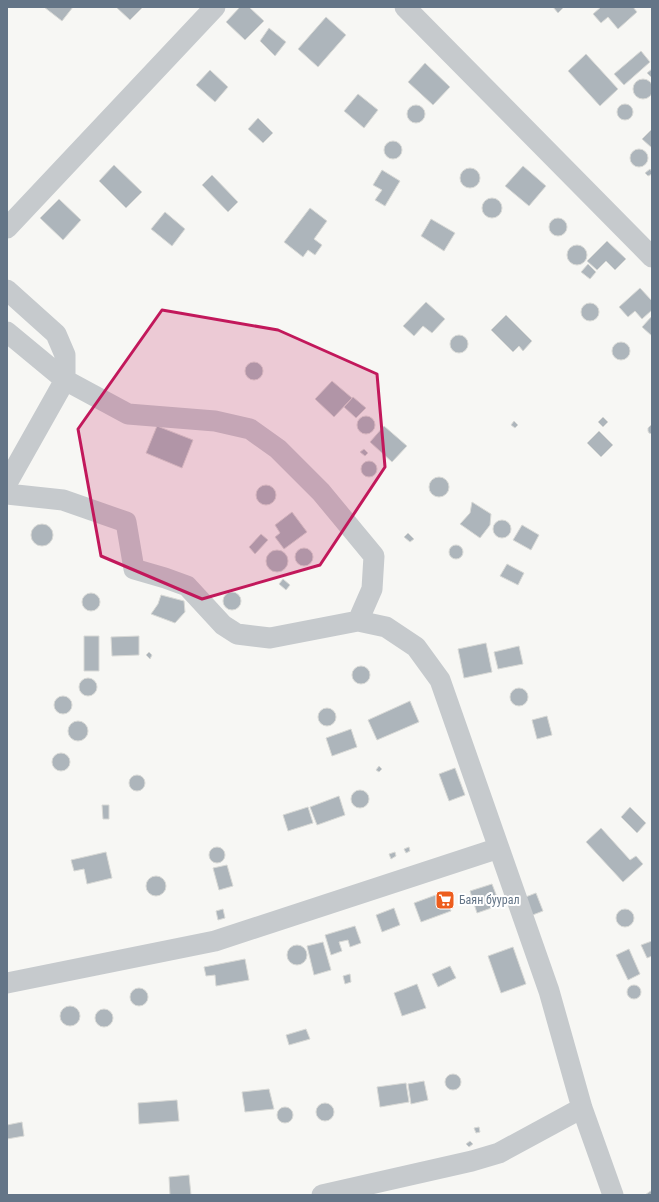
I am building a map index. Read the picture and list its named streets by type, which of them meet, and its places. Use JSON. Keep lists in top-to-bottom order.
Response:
{
  "places": {
    "supermarket": ["Баян буурал"]
  }
}
